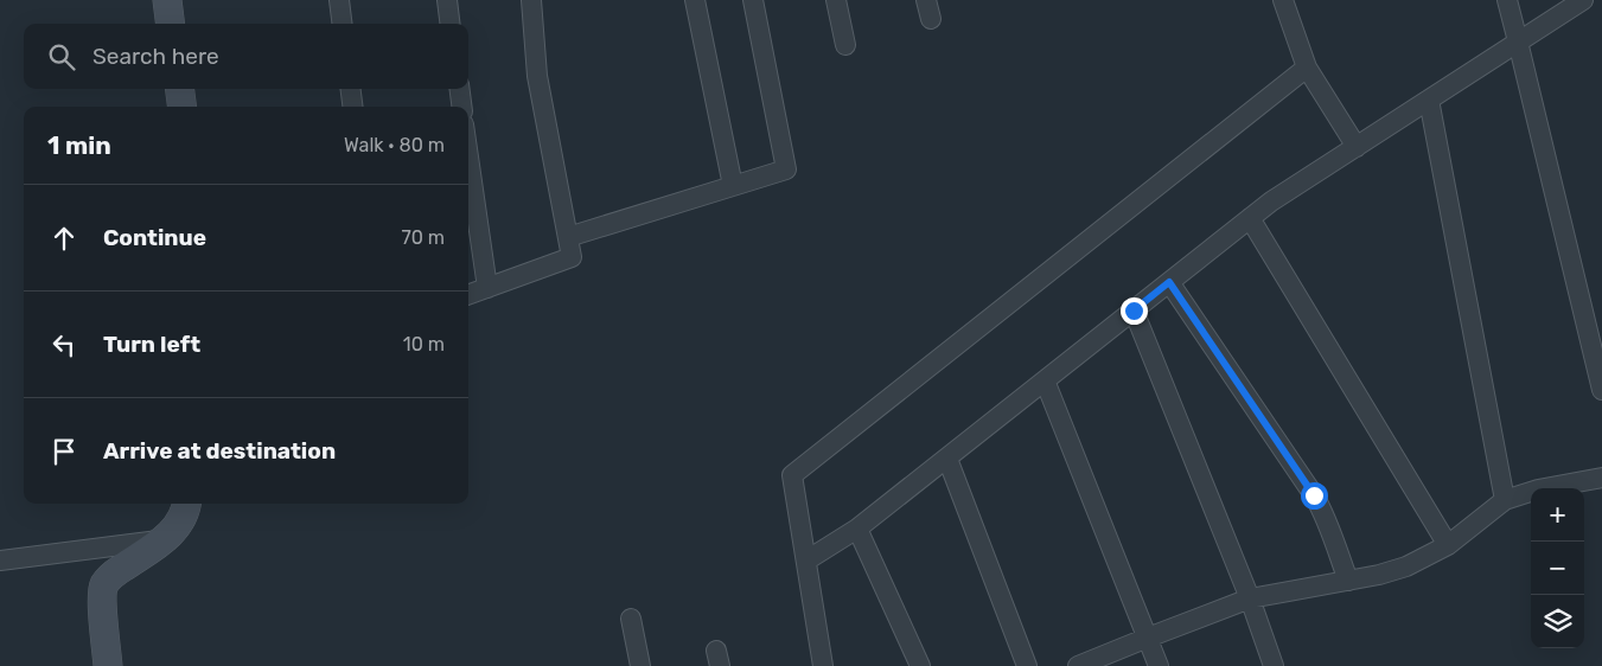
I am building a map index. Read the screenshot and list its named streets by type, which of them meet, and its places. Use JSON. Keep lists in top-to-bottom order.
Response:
{
  "page": {
    "search": "Search here",
    "heading": ["1 min", "Walk · 80 m"],
    "list": [
      ["Continue", "70 m"],
      ["Turn left", "10 m"],
      "Arrive at destination"
    ],
    "map_buttons": ["+", "−"]
  }
}
